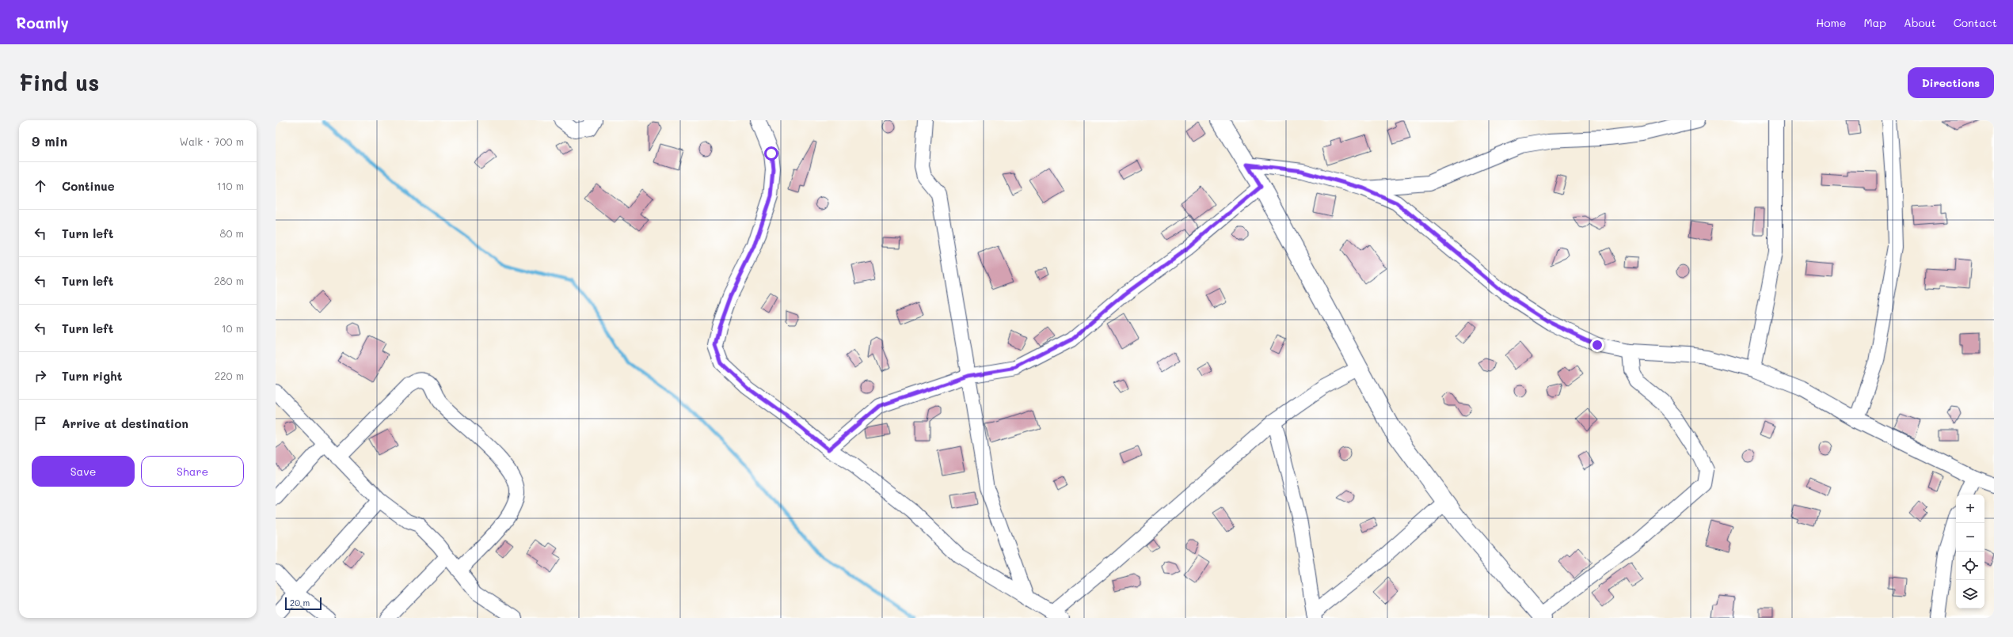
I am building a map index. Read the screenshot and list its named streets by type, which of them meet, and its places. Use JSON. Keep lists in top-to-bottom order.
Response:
{
  "scale_bar": "20 m",
  "page": {
    "header": "Roamly",
    "nav": [
      "Home",
      "Map",
      "About",
      "Contact"
    ],
    "buttons": [
      "Directions",
      ["Save", "Share"]
    ],
    "title": "Find us",
    "heading": ["9 min", "Walk · 700 m"],
    "list": [
      ["Continue", "110 m"],
      ["Turn left", "80 m"],
      ["Turn left", "280 m"],
      ["Turn left", "10 m"],
      ["Turn right", "220 m"],
      "Arrive at destination"
    ],
    "map_buttons": ["+", "−"],
    "scale": "20 m"
  }
}
